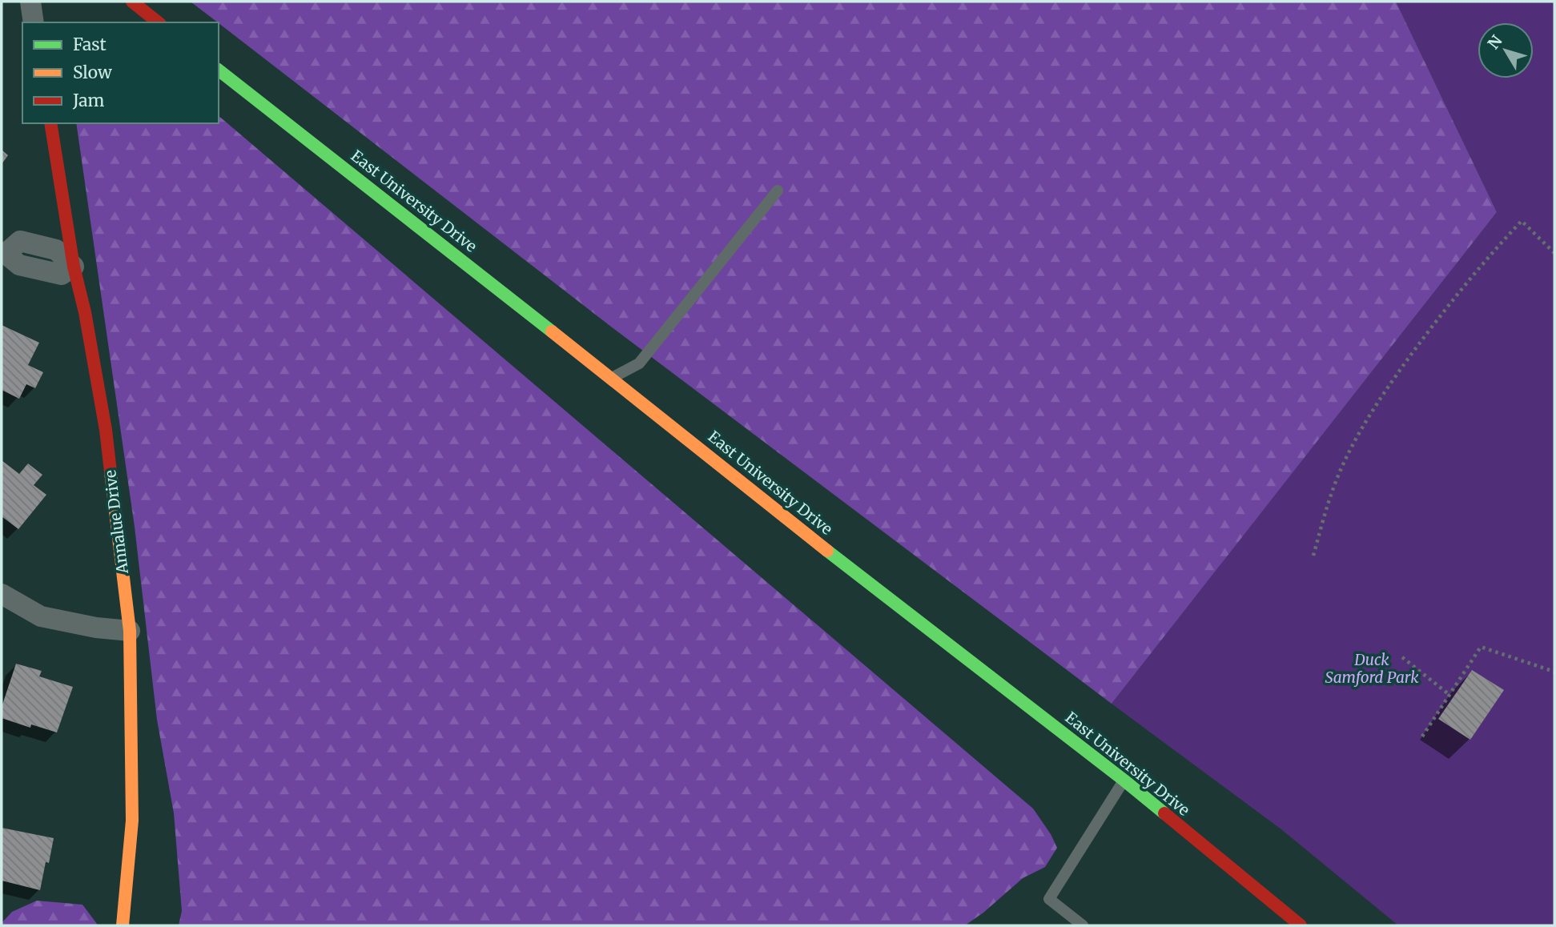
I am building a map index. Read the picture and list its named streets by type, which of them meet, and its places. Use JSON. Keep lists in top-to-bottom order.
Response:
{
  "streets": {
    "main road": ["East University Drive", "Annalue Drive"]
  },
  "parks": ["Duck Samford Park"],
  "legend": ["Fast", "Slow", "Jam"],
  "north": "top left"
}
